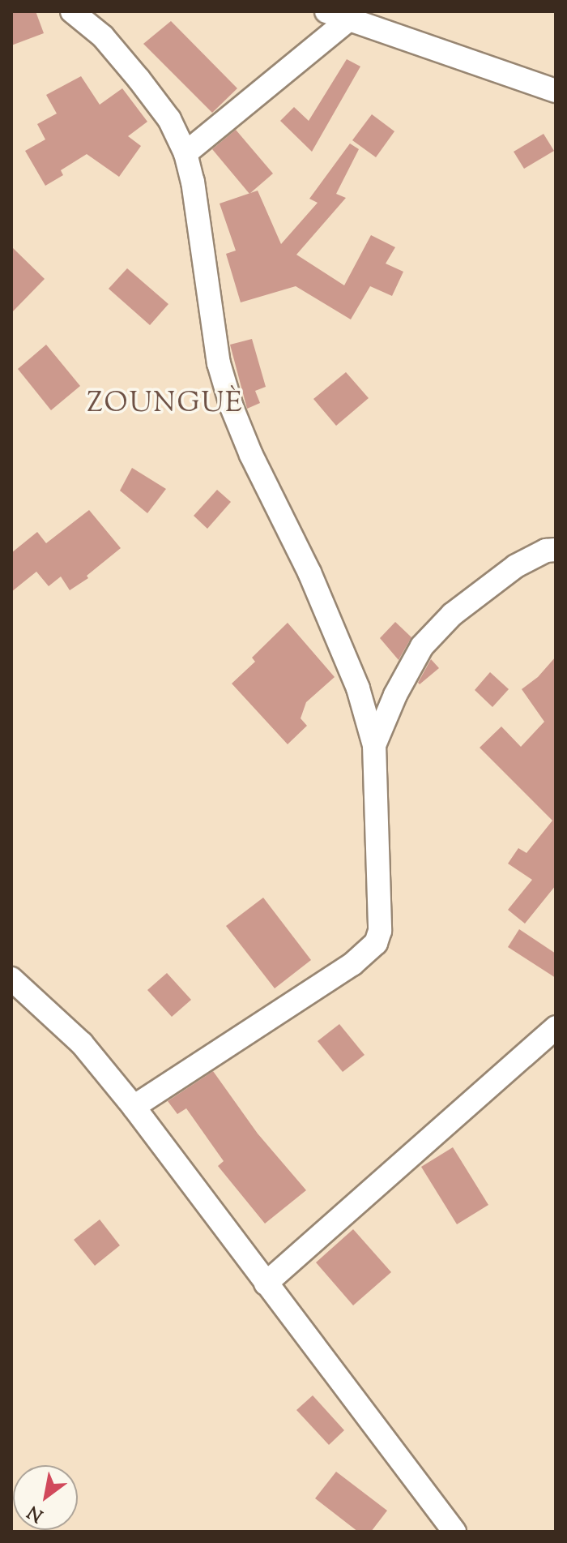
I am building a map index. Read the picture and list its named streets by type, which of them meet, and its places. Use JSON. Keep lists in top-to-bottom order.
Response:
{
  "districts": ["ZOUNGUÈ"],
  "north": "bottom left"
}
